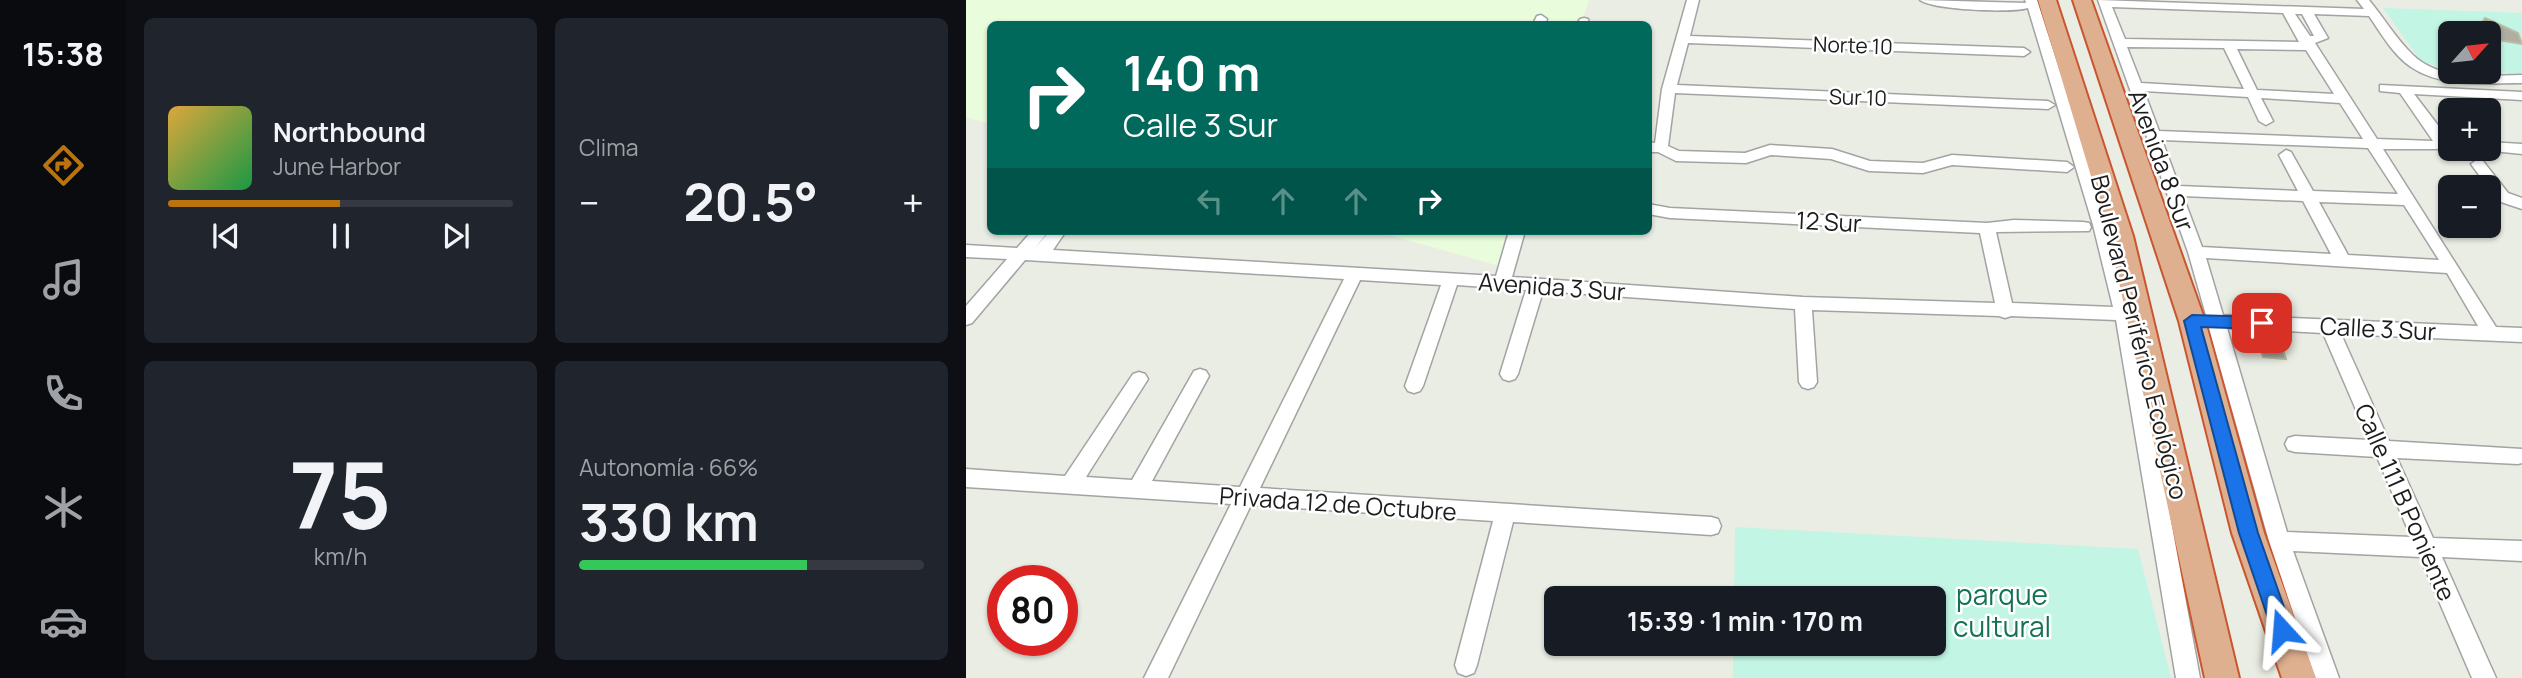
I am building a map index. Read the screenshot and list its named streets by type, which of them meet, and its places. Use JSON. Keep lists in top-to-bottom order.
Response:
{
  "streets": {
    "highway": ["Boulevard Periférico Ecológico"],
    "street": [
      "Norte 10",
      "Sur 10",
      "Avenida 8 Sur",
      "12 Sur",
      "Avenida 3 Sur",
      "Calle 3 Sur",
      "Calle 111 B Poniente",
      "Privada 12 de Octubre"
    ]
  },
  "crossings": [
    ["Avenida 8 Sur", "Calle 3 Sur"],
    ["Avenida 8 Sur", "Boulevard Periférico Ecológico"],
    ["Avenida 3 Sur", "Boulevard Periférico Ecológico"],
    ["Calle 3 Sur", "Boulevard Periférico Ecológico"],
    ["Calle 3 Sur", "Calle 111 B Poniente"]
  ],
  "parks": ["parque cultural"],
  "north": "top right",
  "page": {
    "tabs": "15:38",
    "tile": [
      "Clima",
      ["75", "km/h"],
      ["Autonomía · 66%", "330 km"]
    ],
    "map_buttons": ["+", "−"],
    "turn": ["140 m", "Calle 3 Sur"],
    "song": ["Northbound", "June Harbor"],
    "heat": ["−", "20.5°", "+"],
    "limit": "80",
    "trip": "15:39 · 1 min · 170 m"
  }
}
